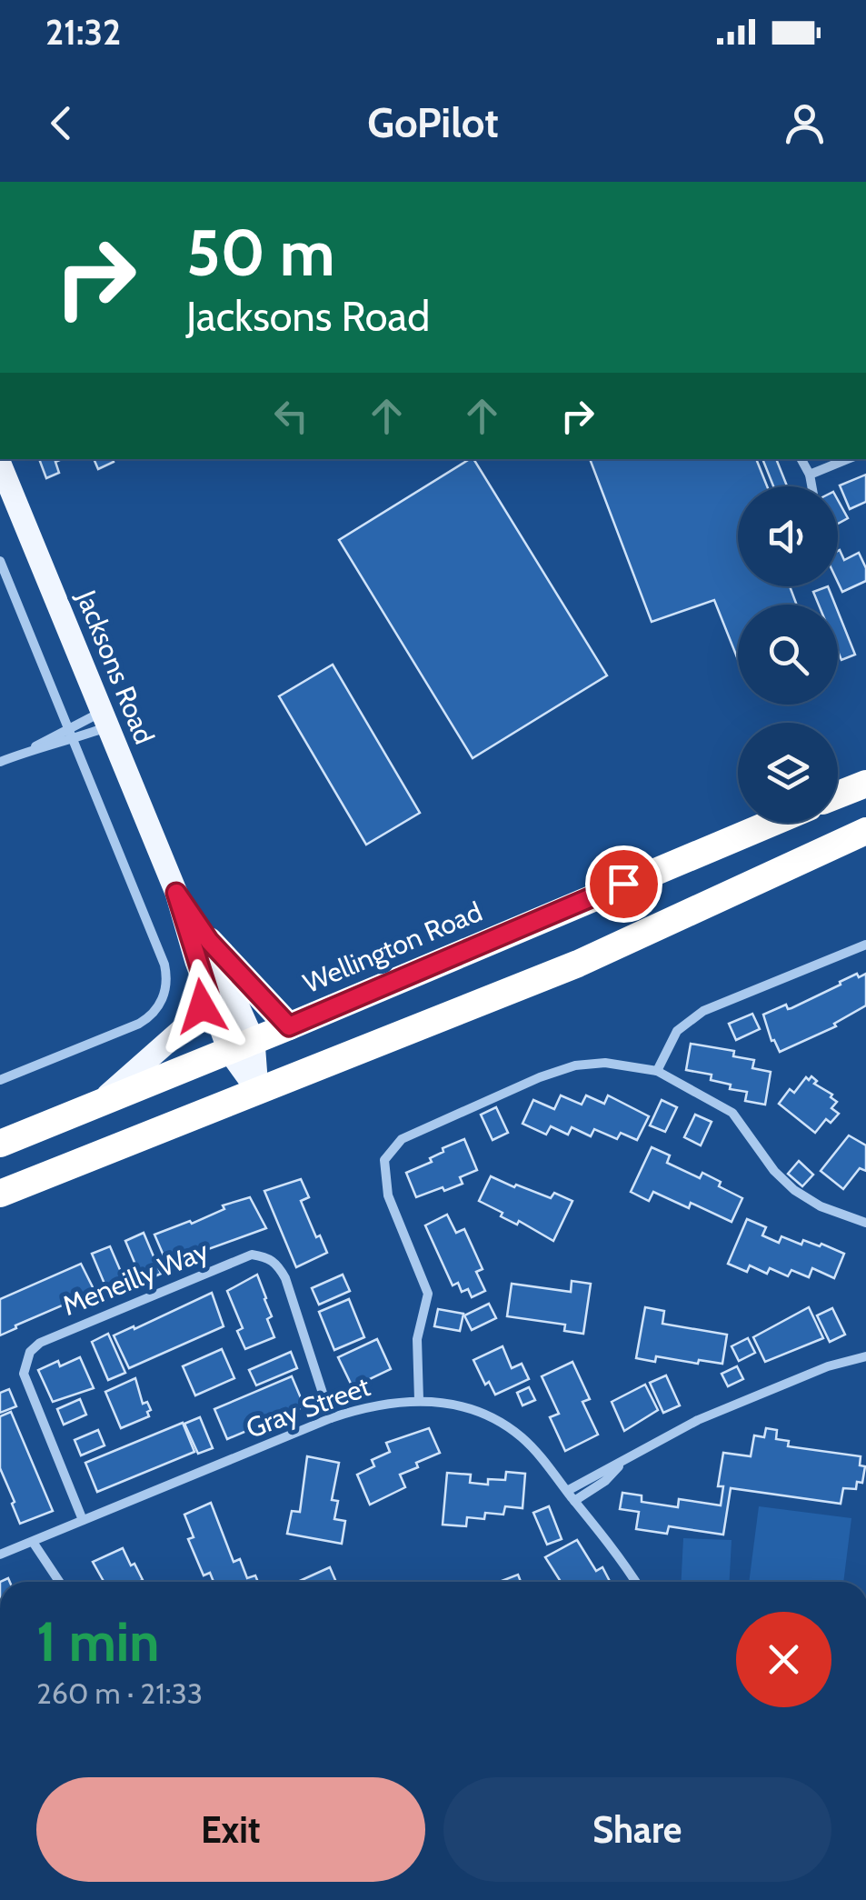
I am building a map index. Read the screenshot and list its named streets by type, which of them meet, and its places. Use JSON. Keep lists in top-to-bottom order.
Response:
{
  "streets": {
    "highway": ["Wellington Road"],
    "main road": ["Jacksons Road"],
    "street": ["Meneilly Way", "Gray Street"]
  },
  "crossings": [
    ["Jacksons Road", "Wellington Road"],
    ["Meneilly Way", "Gray Street"]
  ],
  "page": {
    "status": "21:32",
    "header": "GoPilot",
    "turn": ["50 m", "Jacksons Road"],
    "heading": ["1 min", "260 m · 21:33"],
    "buttons": ["Exit", "Share"]
  }
}
